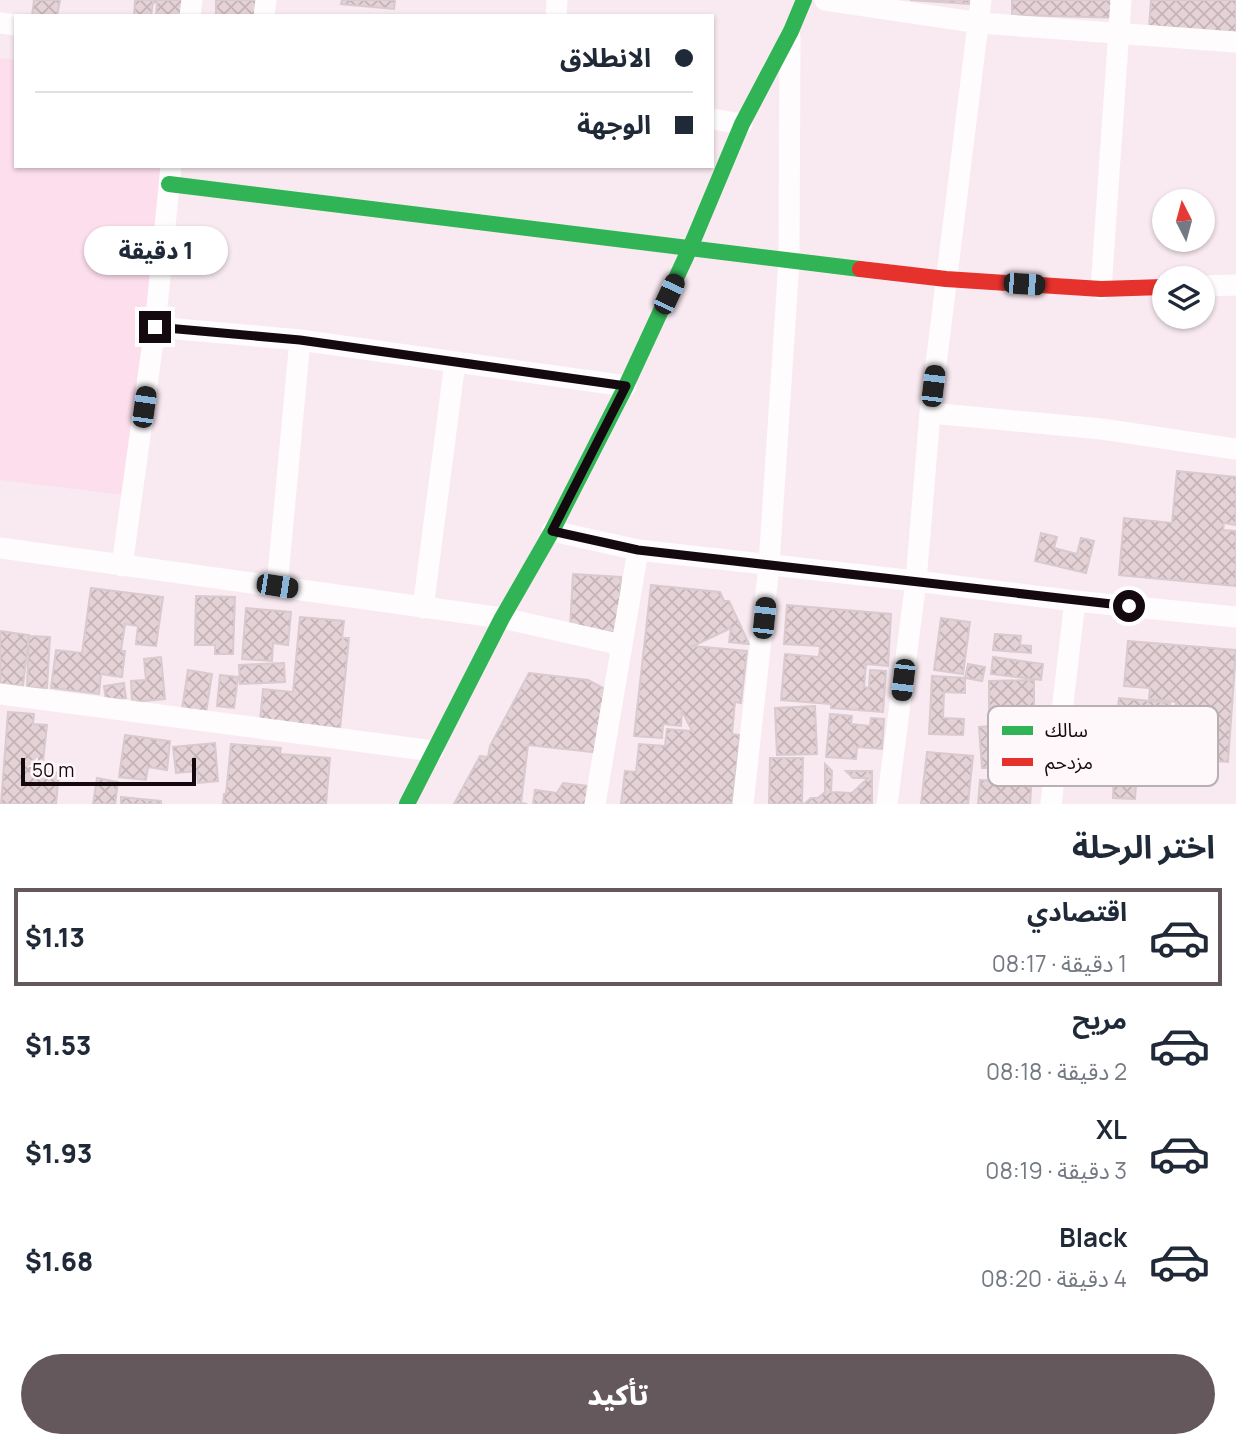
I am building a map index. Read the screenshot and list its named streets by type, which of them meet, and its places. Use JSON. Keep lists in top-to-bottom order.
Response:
{
  "legend": ["سالك", "مزدحم"],
  "scale_bar": "50 m",
  "north": "top",
  "page": {
    "banner": ["الانطلاق", "الوجهة"],
    "bubble": "1 دقيقة",
    "scale": "50 m",
    "heading": "اختر الرحلة",
    "list": [
      {
        "name": "اقتصادي",
        "note": "1 دقيقة · 08:17",
        "value": "$1.13"
      },
      {
        "name": "مريح",
        "note": "2 دقيقة · 08:18",
        "value": "$1.53"
      },
      {
        "name": "XL",
        "note": "3 دقيقة · 08:19",
        "value": "$1.93"
      },
      {
        "name": "Black",
        "note": "4 دقيقة · 08:20",
        "value": "$1.68"
      }
    ],
    "buttons": "تأكيد"
  }
}
